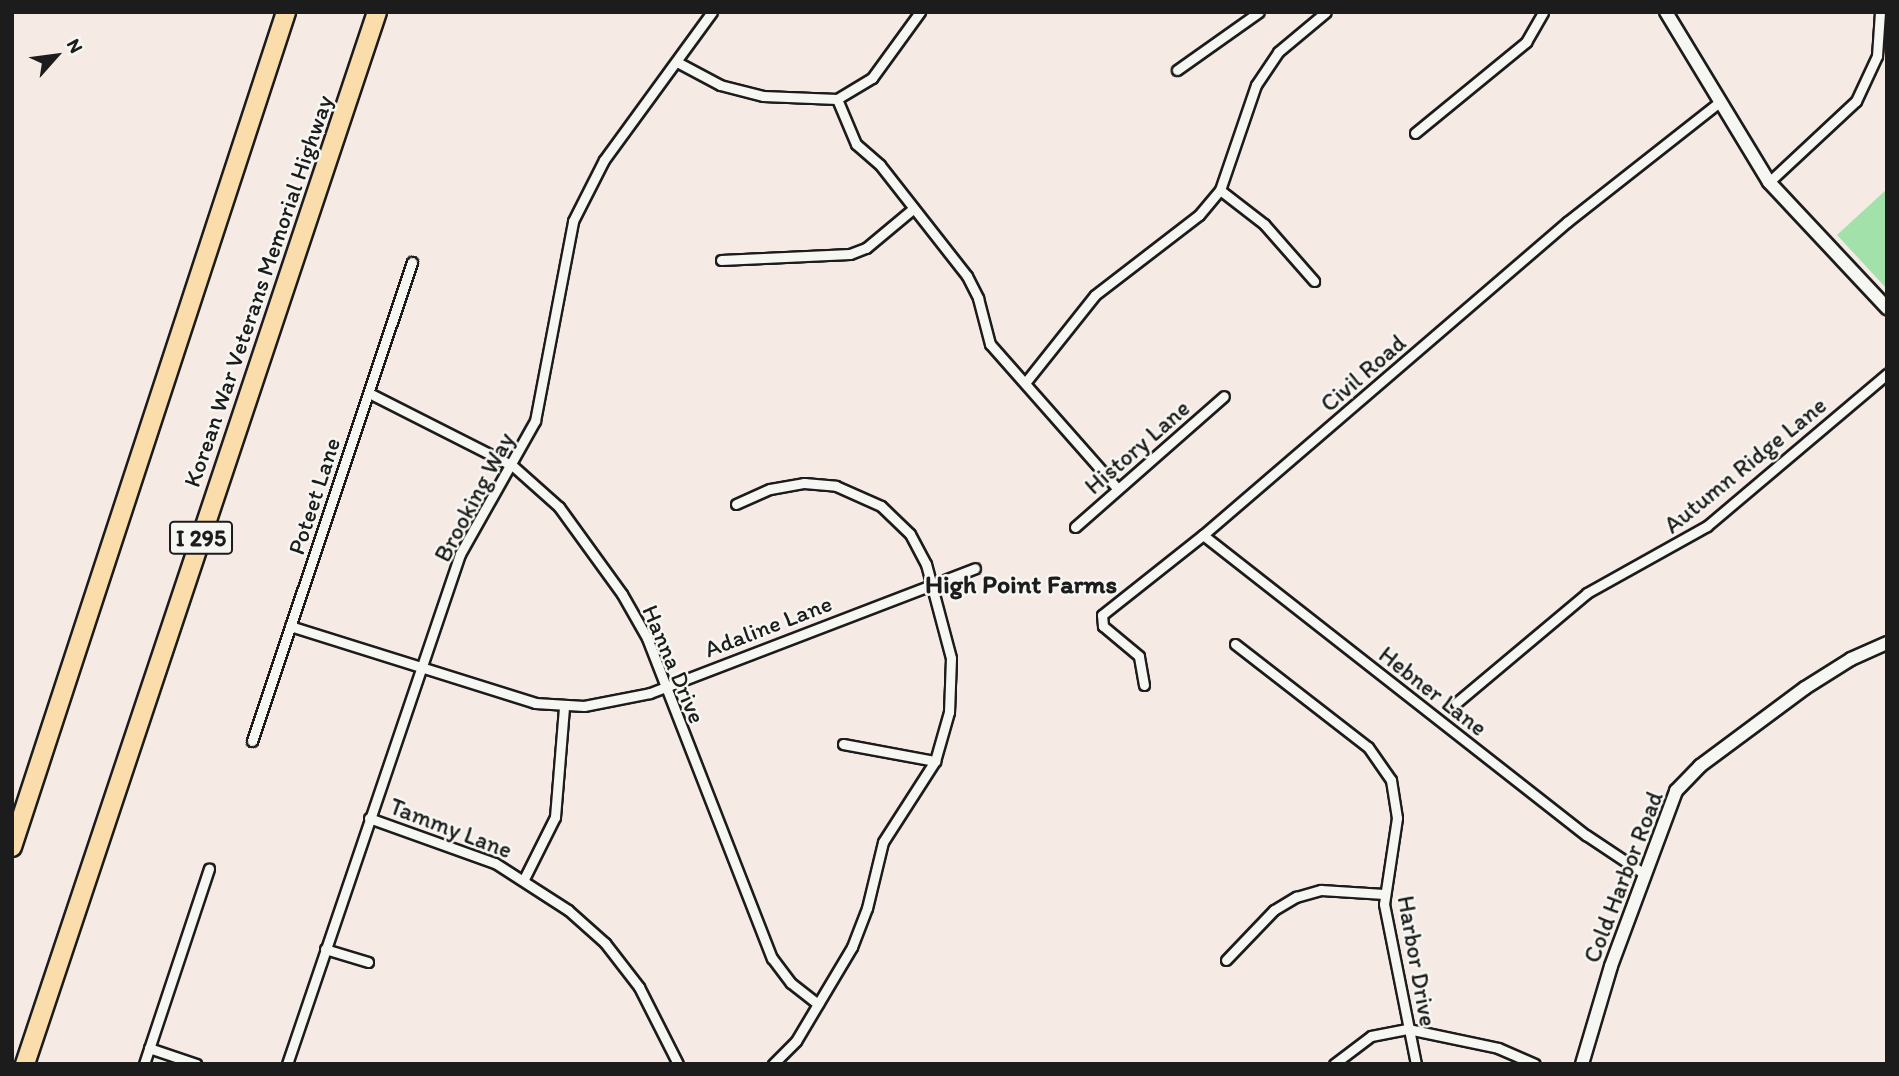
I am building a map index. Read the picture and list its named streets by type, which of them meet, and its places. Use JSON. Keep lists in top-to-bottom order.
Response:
{
  "streets": {
    "highway": ["Korean War Veterans Memorial Highway", "I 295"],
    "main road": ["Cold Harbor Road"],
    "street": [
      "Civil Road",
      "History Lane",
      "Autumn Ridge Lane",
      "Poteet Lane",
      "Brooking Way",
      "Adaline Lane",
      "Hanna Drive",
      "Hebner Lane",
      "Tammy Lane",
      "Harbor Drive"
    ]
  },
  "crossings": [
    ["Civil Road", "Hebner Lane"],
    ["Poteet Lane", "Adaline Lane"],
    ["Poteet Lane", "Hanna Drive"],
    ["Brooking Way", "Adaline Lane"],
    ["Brooking Way", "Hanna Drive"],
    ["Brooking Way", "Tammy Lane"],
    ["Adaline Lane", "Hanna Drive"],
    ["Hebner Lane", "Cold Harbor Road"]
  ],
  "districts": ["High Point Farms"],
  "north": "top right"
}
